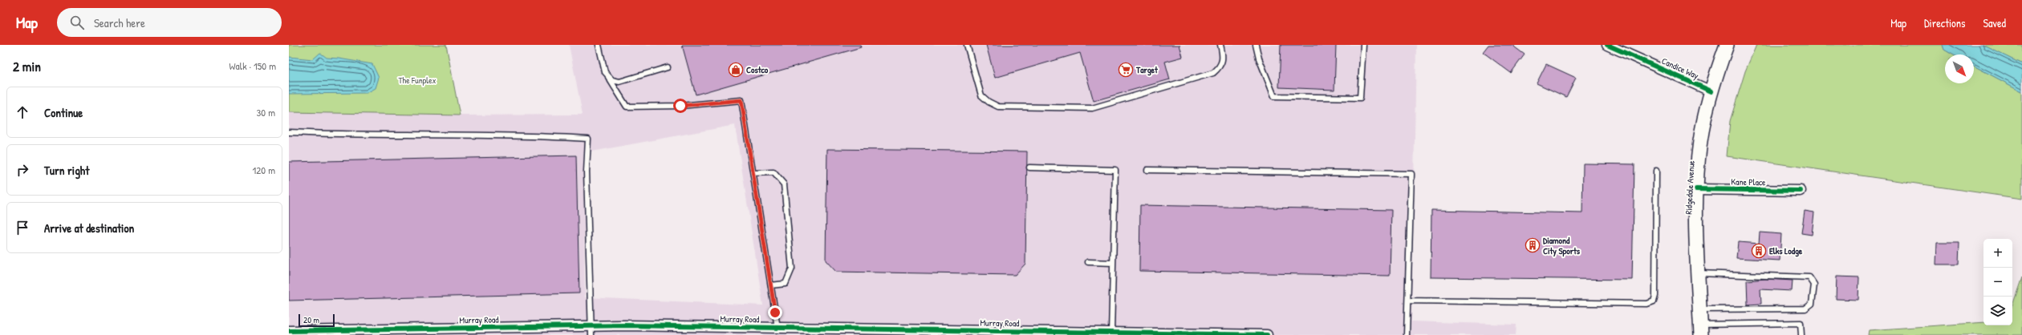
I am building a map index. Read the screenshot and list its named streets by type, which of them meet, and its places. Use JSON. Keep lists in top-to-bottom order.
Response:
{
  "streets": {
    "main road": ["Ridgedale Avenue"],
    "street": ["Candice Way", "Kane Place", "Murray Road"]
  },
  "crossings": [
    ["Candice Way", "Ridgedale Avenue"],
    ["Kane Place", "Ridgedale Avenue"]
  ],
  "parks": ["The Funplex"],
  "places": {
    "shop": ["Costco"],
    "supermarket": ["Target"],
    "building": ["Diamond City Sports", "Elks Lodge"]
  },
  "scale_bar": "20 m",
  "north": "bottom right",
  "page": {
    "header": "Map",
    "search": "Search here",
    "nav": ["Map", "Directions", "Saved"],
    "heading": ["2 min", "Walk · 150 m"],
    "list": [
      ["Continue", "30 m"],
      ["Turn right", "120 m"],
      "Arrive at destination"
    ],
    "map_buttons": ["+", "−"],
    "scale": "20 m"
  }
}
